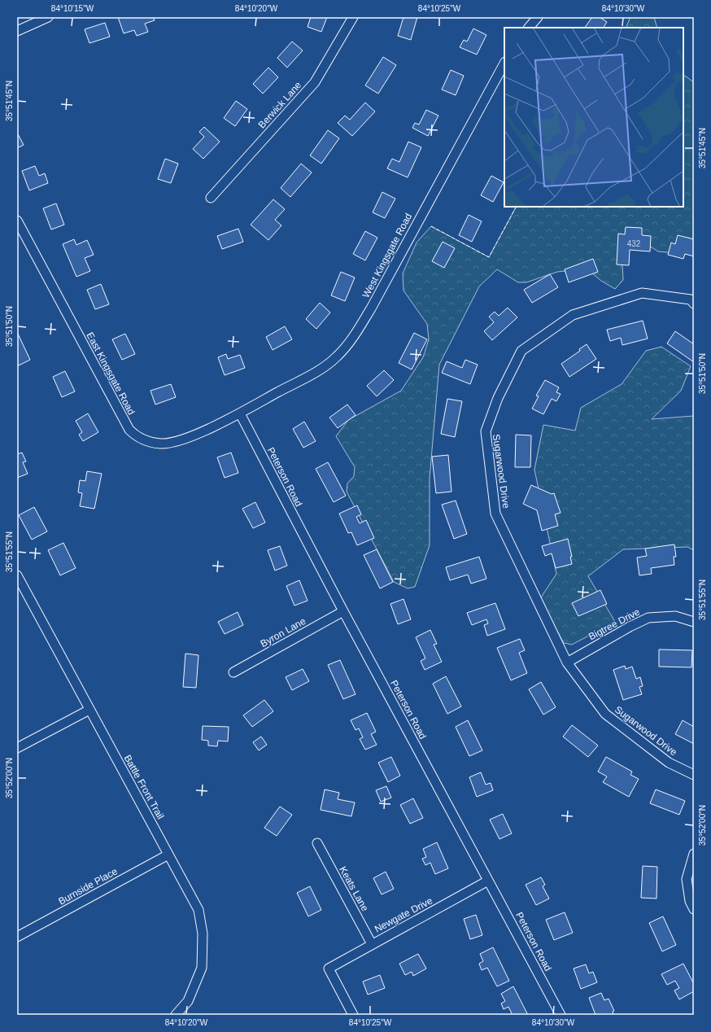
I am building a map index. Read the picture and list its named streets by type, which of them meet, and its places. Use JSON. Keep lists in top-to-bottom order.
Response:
{
  "streets": {
    "street": [
      "Berwick Lane",
      "West Kingsgate Road",
      "East Kingsgate Road",
      "Sugarwood Drive",
      "Peterson Road",
      "Bigtree Drive",
      "Byron Lane",
      "Battle Front Trail",
      "Burnside Place",
      "Keats Lane",
      "Newgate Drive"
    ]
  },
  "crossings": [
    ["West Kingsgate Road", "East Kingsgate Road"],
    ["West Kingsgate Road", "Peterson Road"],
    ["East Kingsgate Road", "Peterson Road"],
    ["Sugarwood Drive", "Bigtree Drive"],
    ["Peterson Road", "Byron Lane"],
    ["Peterson Road", "Newgate Drive"],
    ["Battle Front Trail", "Burnside Place"],
    ["Keats Lane", "Newgate Drive"]
  ],
  "house_numbers": ["432"],
  "coordinates": [
    "84°10'15\"W",
    "84°10'20\"W",
    "84°10'25\"W",
    "84°10'30\"W",
    "35°51'45\"N",
    "35°51'50\"N",
    "35°51'55\"N",
    "35°52'00\"N"
  ]
}
